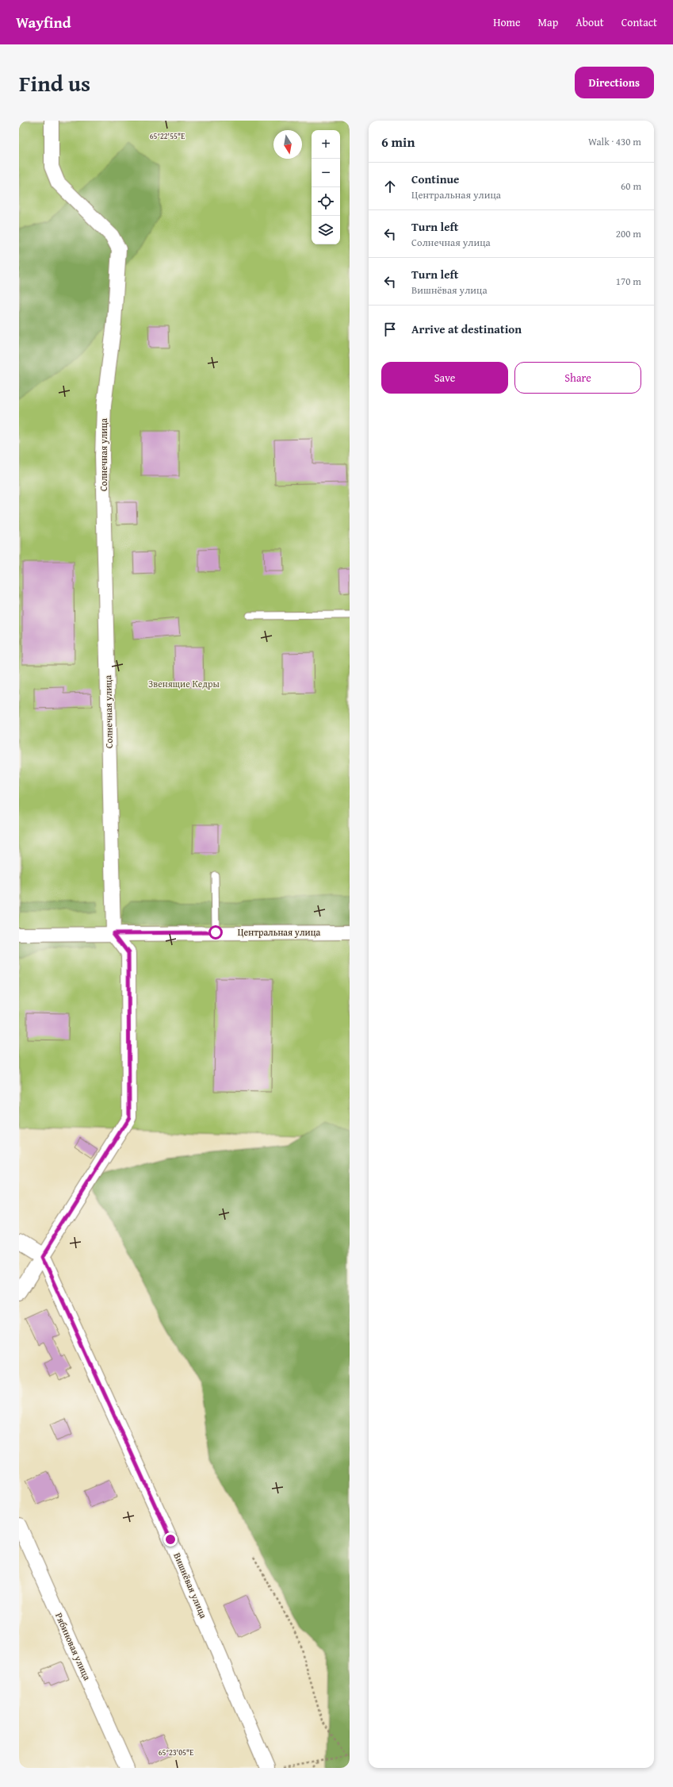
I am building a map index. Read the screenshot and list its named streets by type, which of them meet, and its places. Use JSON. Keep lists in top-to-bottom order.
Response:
{
  "streets": {
    "street": [
      "Солнечная улица",
      "Центральная улица",
      "Вишнёвая улица",
      "Рябиновая улица"
    ]
  },
  "crossings": [
    ["Солнечная улица", "Центральная улица"]
  ],
  "parks": ["Звенящие Кедры"],
  "north": "bottom",
  "page": {
    "header": "Wayfind",
    "nav": [
      "Home",
      "Map",
      "About",
      "Contact"
    ],
    "title": "Find us",
    "buttons": [
      "Directions",
      ["Save", "Share"]
    ],
    "heading": ["6 min", "Walk · 430 m"],
    "map_buttons": ["+", "−"],
    "list": [
      ["Continue", "Центральная улица", "60 m"],
      ["Turn left", "Солнечная улица", "200 m"],
      ["Turn left", "Вишнёвая улица", "170 m"],
      "Arrive at destination"
    ]
  },
  "coordinates": ["65°22'55\"E", "65°23'05\"E"]
}
